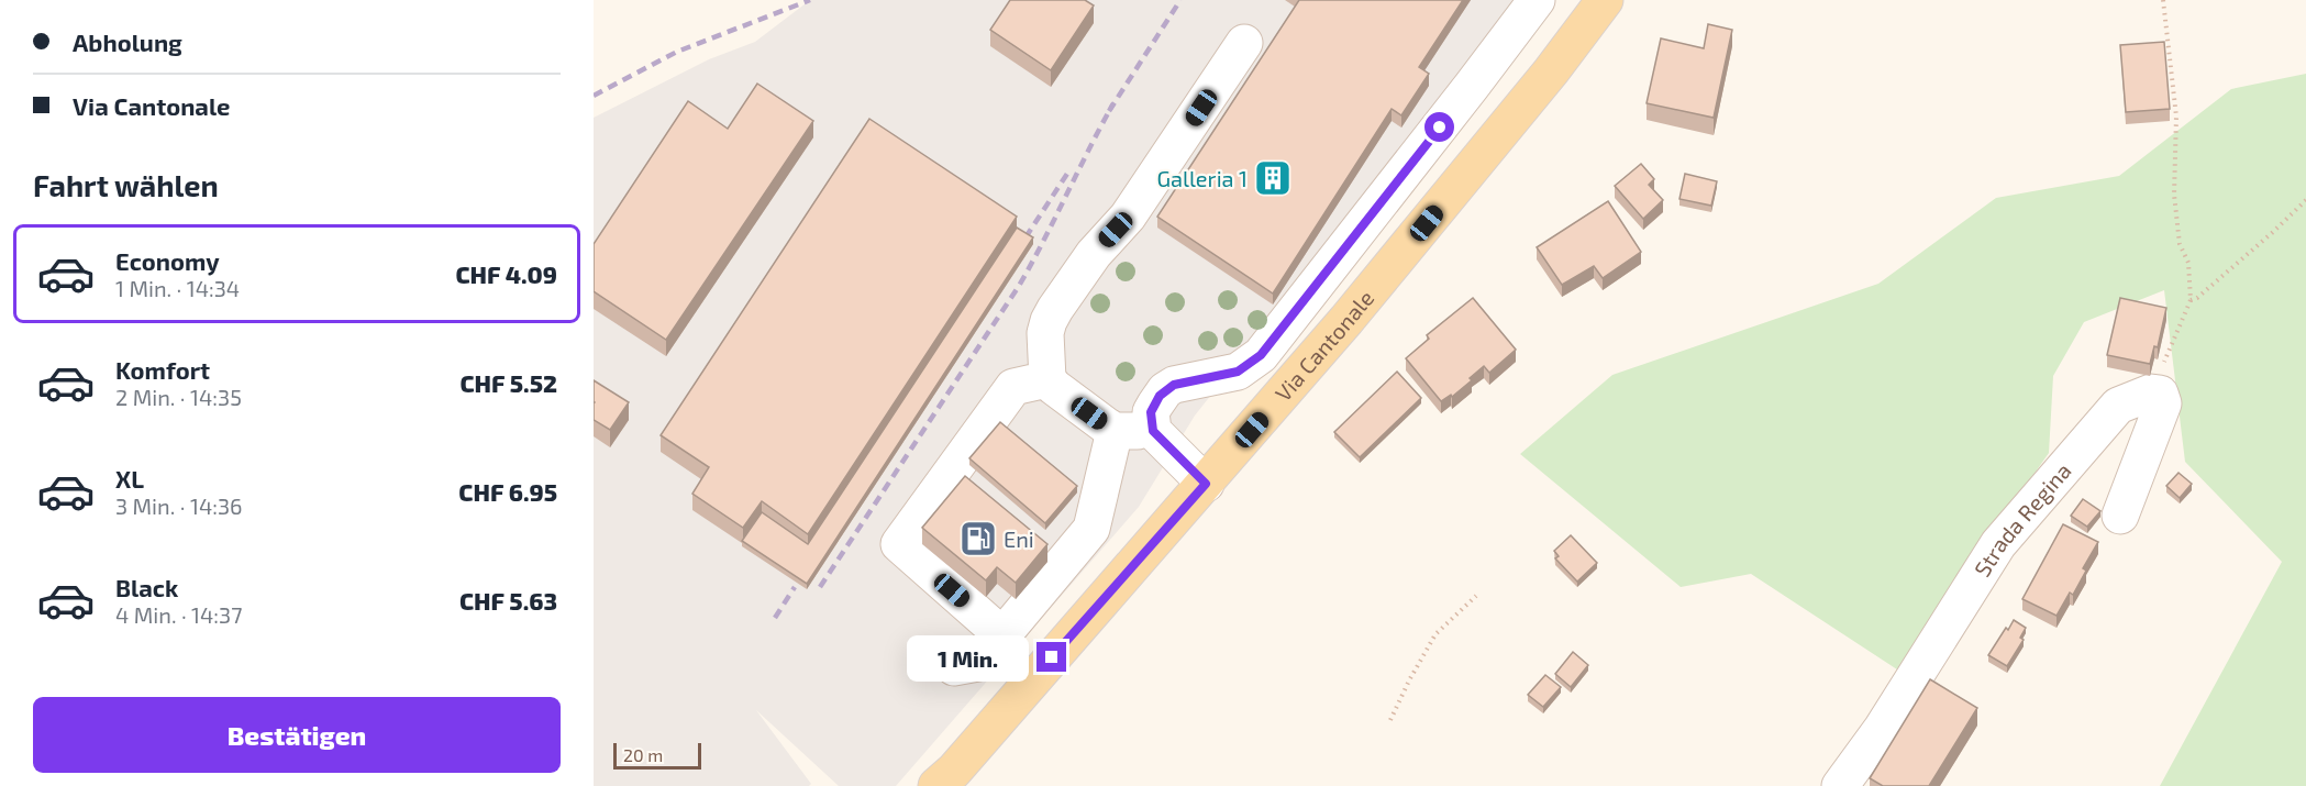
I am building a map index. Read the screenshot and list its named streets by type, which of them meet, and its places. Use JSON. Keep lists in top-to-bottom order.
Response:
{
  "streets": {
    "main road": ["Via Cantonale"],
    "street": ["Strada Regina"]
  },
  "places": {
    "building": ["Galleria 1"],
    "fuel station": ["Eni"]
  },
  "scale_bar": "20 m",
  "page": {
    "banner": ["Abholung", "Via Cantonale"],
    "heading": "Fahrt wählen",
    "list": [
      {
        "name": "Economy",
        "note": "1 Min. · 14:34",
        "value": "CHF 4.09"
      },
      {
        "name": "Komfort",
        "note": "2 Min. · 14:35",
        "value": "CHF 5.52"
      },
      {
        "name": "XL",
        "note": "3 Min. · 14:36",
        "value": "CHF 6.95"
      },
      {
        "name": "Black",
        "note": "4 Min. · 14:37",
        "value": "CHF 5.63"
      }
    ],
    "bubble": "1 Min.",
    "buttons": "Bestätigen",
    "scale": "20 m"
  }
}
